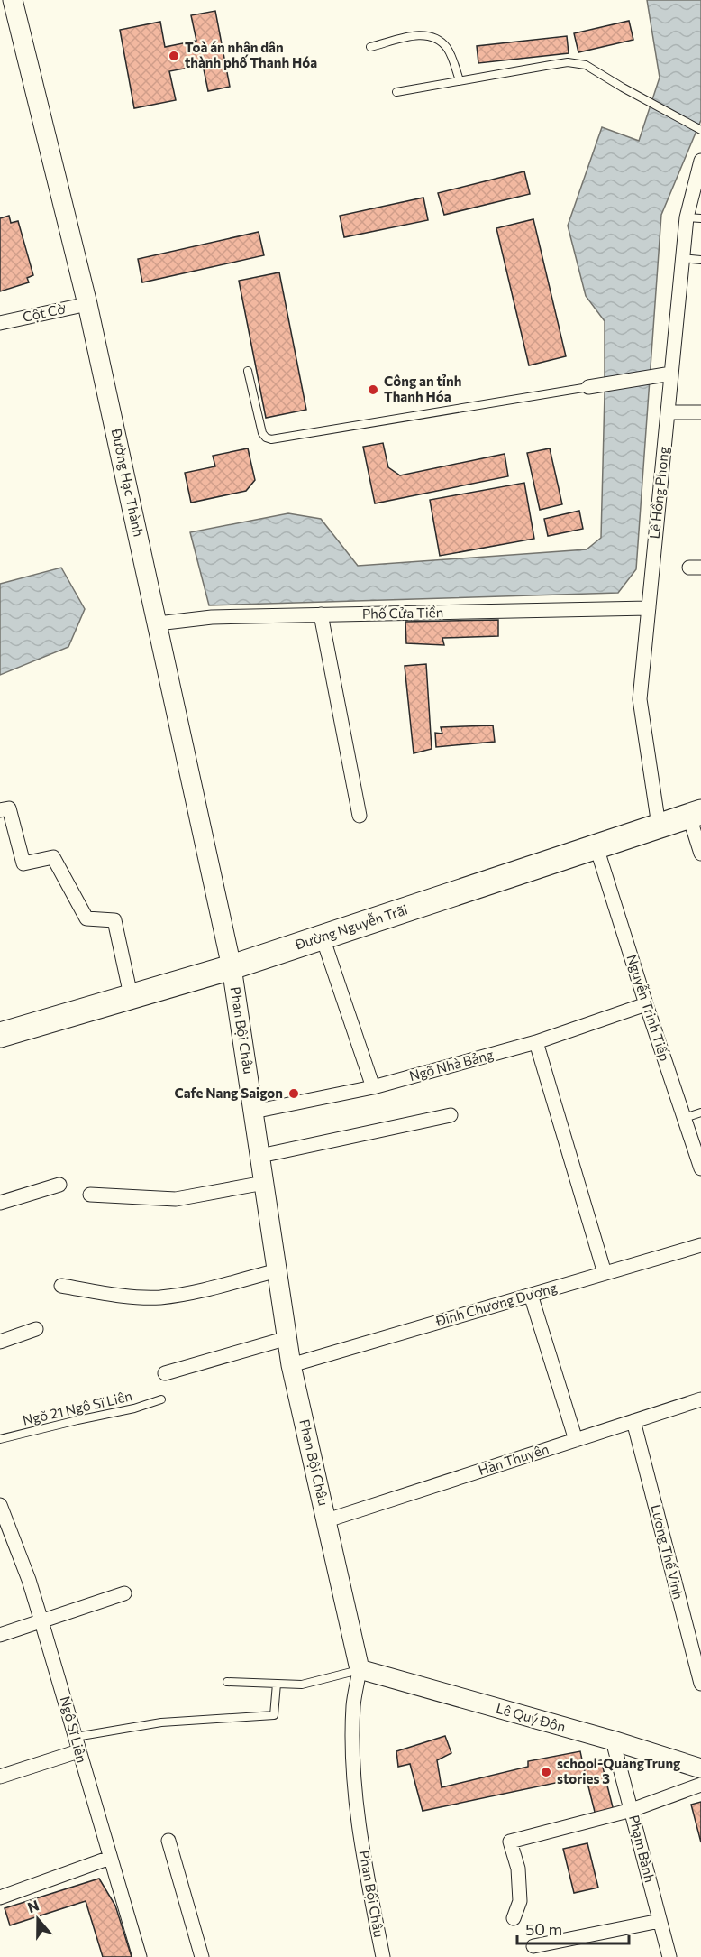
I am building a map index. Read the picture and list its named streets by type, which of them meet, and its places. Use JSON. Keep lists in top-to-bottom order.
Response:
{
  "streets": {
    "highway": ["Đường Nguyễn Trãi"],
    "street": [
      "Cột Cờ",
      "Đường Hạc Thành",
      "Lê Hồng Phong",
      "Phố Cửa Tiền",
      "Nguyễn Trinh Tiếp",
      "Phan Bội Châu",
      "Ngõ Nhà Bảng",
      "Đinh Chương Dương",
      "Hàn Thuyên",
      "Lương Thế Vinh",
      "Lê Quý Đôn",
      "Ngô Sĩ Liên",
      "Phạm Bành"
    ],
    "lane": ["Ngõ 21 Ngô Sĩ Liên"]
  },
  "crossings": [
    ["Cột Cờ", "Đường Hạc Thành"],
    ["Đường Hạc Thành", "Phố Cửa Tiền"],
    ["Đường Hạc Thành", "Đường Nguyễn Trãi"],
    ["Đường Hạc Thành", "Phan Bội Châu"],
    ["Lê Hồng Phong", "Phố Cửa Tiền"],
    ["Lê Hồng Phong", "Đường Nguyễn Trãi"],
    ["Đường Nguyễn Trãi", "Nguyễn Trinh Tiếp"],
    ["Đường Nguyễn Trãi", "Phan Bội Châu"],
    ["Nguyễn Trinh Tiếp", "Ngõ Nhà Bảng"],
    ["Phan Bội Châu", "Ngõ Nhà Bảng"],
    ["Phan Bội Châu", "Đinh Chương Dương"],
    ["Phan Bội Châu", "Hàn Thuyên"],
    ["Phan Bội Châu", "Lê Quý Đôn"],
    ["Hàn Thuyên", "Lương Thế Vinh"],
    ["Lê Quý Đôn", "Phạm Bành"]
  ],
  "places": [
    "Toà án nhân dân thành phố Thanh Hóa",
    "Công an tỉnh Thanh Hóa",
    "Cafe Nang Saigon",
    "school-QuangTrung stories 3"
  ],
  "scale_bar": "50 m",
  "north": "top"
}
